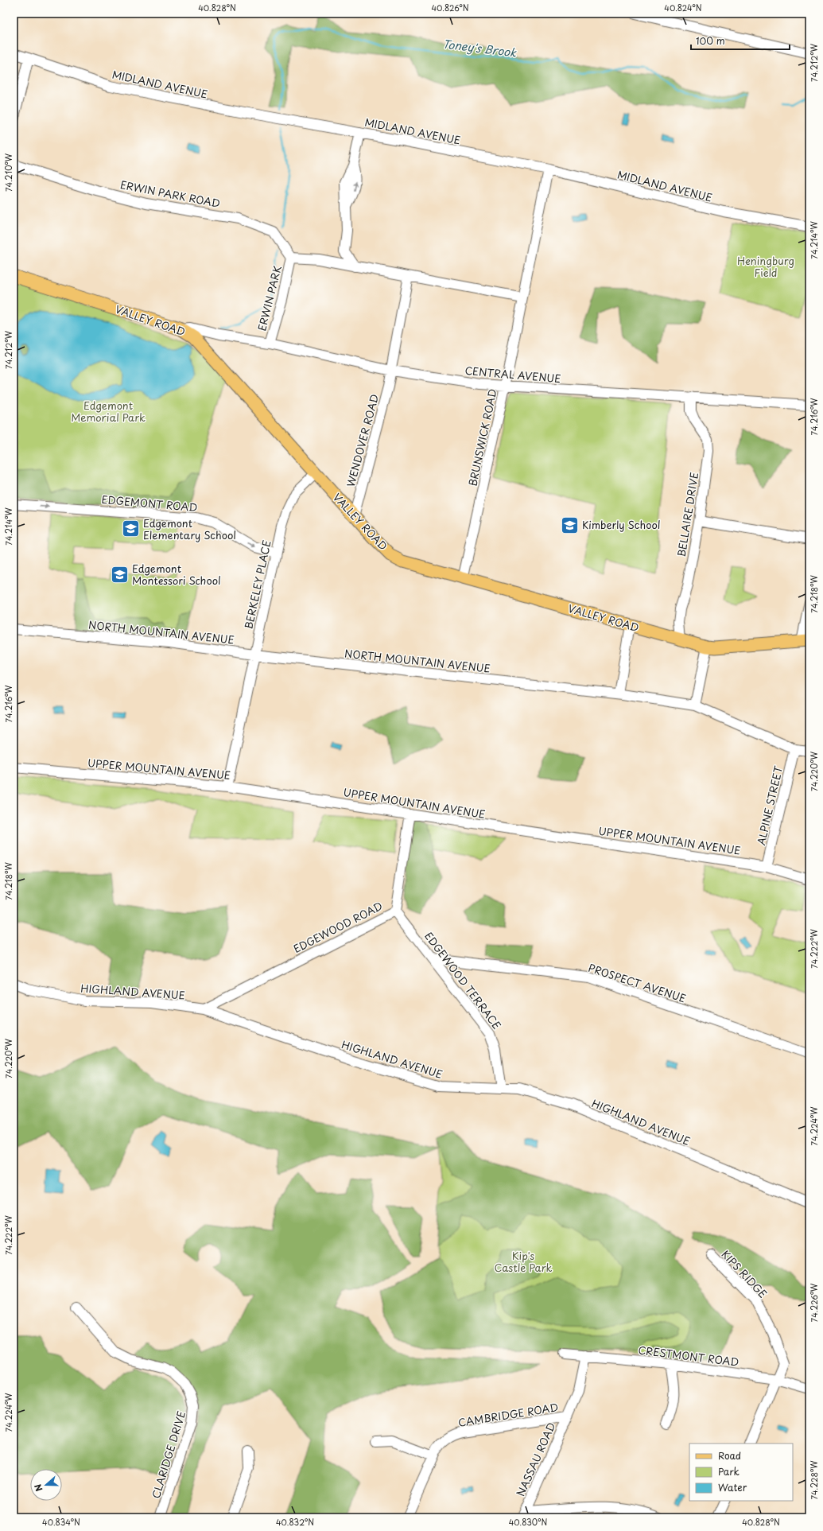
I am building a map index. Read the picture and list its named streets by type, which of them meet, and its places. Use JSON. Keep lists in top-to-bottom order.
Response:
{
  "streets": {
    "main road": ["VALLEY ROAD"],
    "street": [
      "MIDLAND AVENUE",
      "ERWIN PARK ROAD",
      "ERWIN PARK",
      "CENTRAL AVENUE",
      "BRUNSWICK ROAD",
      "WENDOVER ROAD",
      "EDGEMONT ROAD",
      "BELLAIRE DRIVE",
      "BERKELEY PLACE",
      "NORTH MOUNTAIN AVENUE",
      "UPPER MOUNTAIN AVENUE",
      "ALPINE STREET",
      "EDGEWOOD ROAD",
      "EDGEWOOD TERRACE",
      "PROSPECT AVENUE",
      "HIGHLAND AVENUE",
      "KIPS RIDGE",
      "CRESTMONT ROAD",
      "CAMBRIDGE ROAD",
      "CLARIDGE DRIVE",
      "NASSAU ROAD"
    ]
  },
  "crossings": [
    ["MIDLAND AVENUE", "BRUNSWICK ROAD"],
    ["ERWIN PARK ROAD", "ERWIN PARK"],
    ["ERWIN PARK", "CENTRAL AVENUE"],
    ["ERWIN PARK", "BRUNSWICK ROAD"],
    ["VALLEY ROAD", "CENTRAL AVENUE"],
    ["VALLEY ROAD", "BRUNSWICK ROAD"],
    ["VALLEY ROAD", "WENDOVER ROAD"],
    ["VALLEY ROAD", "BELLAIRE DRIVE"],
    ["VALLEY ROAD", "BERKELEY PLACE"],
    ["CENTRAL AVENUE", "BRUNSWICK ROAD"],
    ["CENTRAL AVENUE", "WENDOVER ROAD"],
    ["CENTRAL AVENUE", "BELLAIRE DRIVE"],
    ["EDGEMONT ROAD", "BERKELEY PLACE"],
    ["BERKELEY PLACE", "NORTH MOUNTAIN AVENUE"],
    ["BERKELEY PLACE", "UPPER MOUNTAIN AVENUE"],
    ["NORTH MOUNTAIN AVENUE", "ALPINE STREET"],
    ["UPPER MOUNTAIN AVENUE", "ALPINE STREET"],
    ["UPPER MOUNTAIN AVENUE", "EDGEWOOD ROAD"],
    ["EDGEWOOD ROAD", "EDGEWOOD TERRACE"],
    ["EDGEWOOD ROAD", "HIGHLAND AVENUE"],
    ["EDGEWOOD TERRACE", "PROSPECT AVENUE"],
    ["EDGEWOOD TERRACE", "HIGHLAND AVENUE"],
    ["KIPS RIDGE", "CRESTMONT ROAD"],
    ["CRESTMONT ROAD", "NASSAU ROAD"],
    ["CAMBRIDGE ROAD", "NASSAU ROAD"]
  ],
  "one_way": ["EDGEMONT ROAD"],
  "water": ["Toney's Brook"],
  "parks": ["Heningburg Field", "Edgemont Memorial Park", "Kip's Castle Park"],
  "places": {
    "school or university": ["Kimberly School", "Edgemont Elementary School", "Edgemont Montessori School"]
  },
  "legend": ["Road", "Park", "Water"],
  "scale_bar": "100 m",
  "north": "left",
  "coordinates": [
    "40.828°N",
    "40.826°N",
    "40.824°N",
    "74.212°W",
    "74.210°W",
    "74.214°W",
    "74.216°W",
    "74.218°W",
    "74.220°W",
    "74.222°W",
    "74.224°W",
    "74.226°W",
    "74.228°W",
    "40.834°N",
    "40.832°N",
    "40.830°N"
  ]
}
